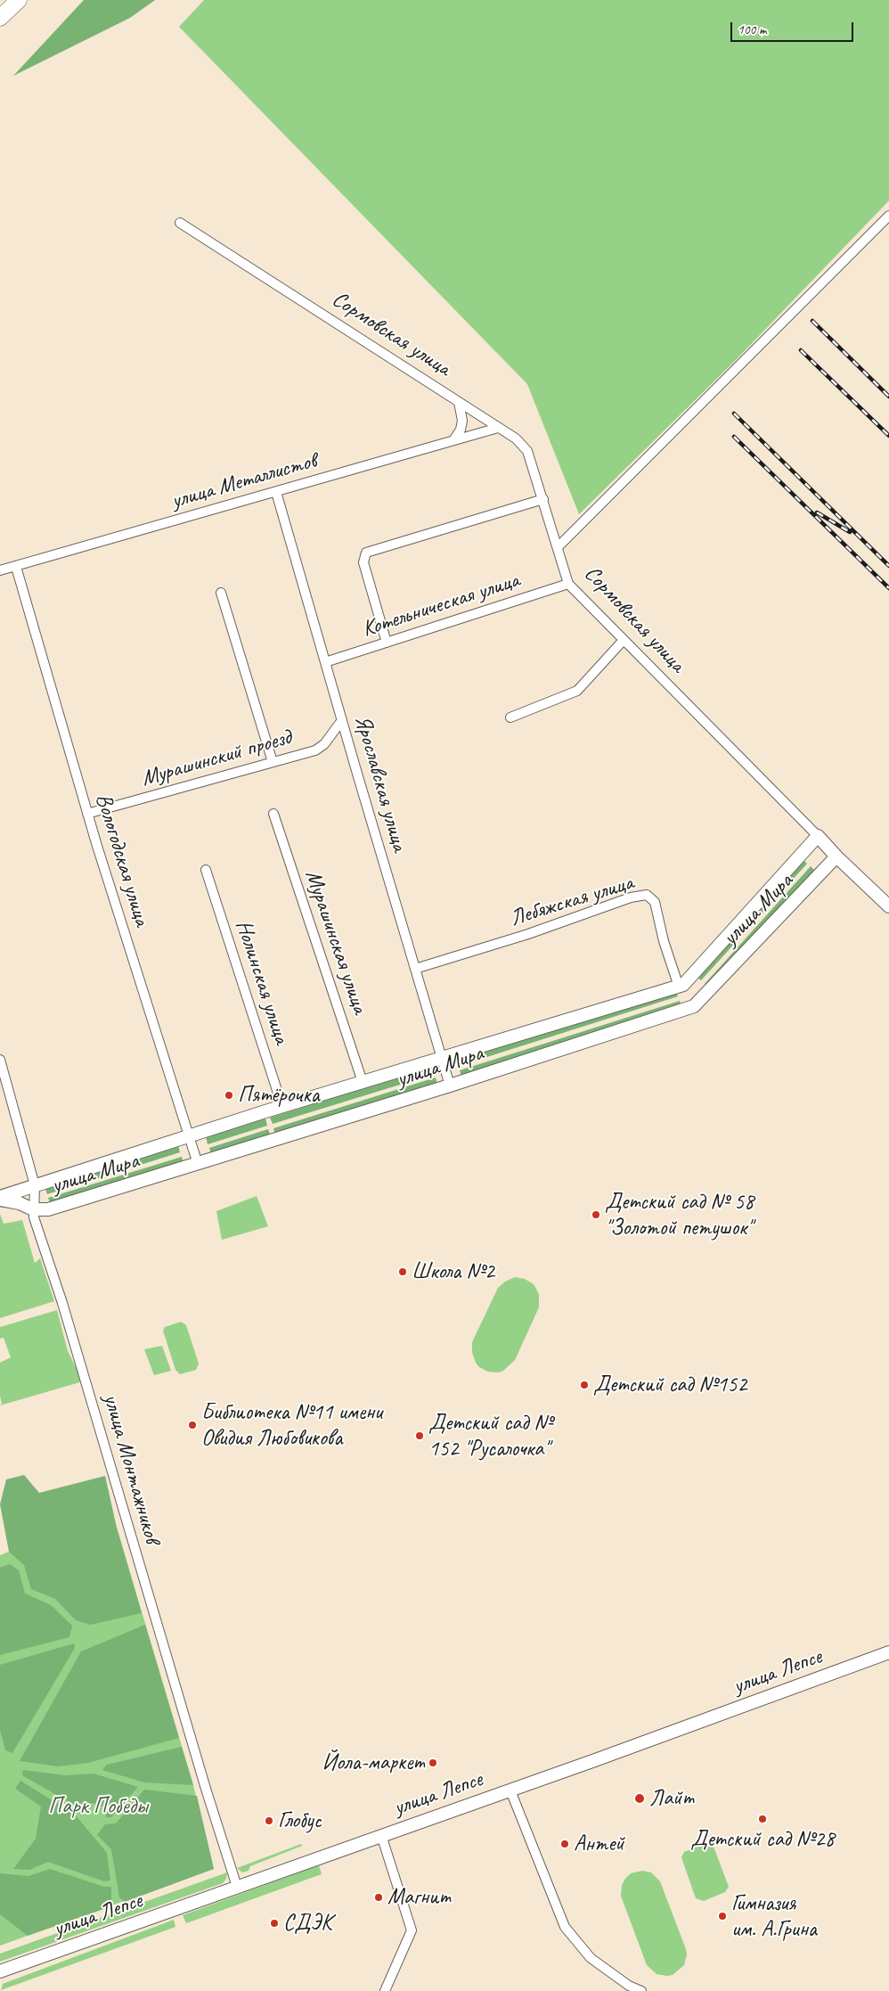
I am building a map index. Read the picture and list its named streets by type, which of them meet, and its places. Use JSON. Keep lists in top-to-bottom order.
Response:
{
  "streets": {
    "street": [
      "Сормовская улица",
      "улица Металлистов",
      "Котельническая улица",
      "Мурашинский проезд",
      "Ярославская улица",
      "Вологодская улица",
      "Лебяжская улица",
      "улица Мира",
      "Мурашинская улица",
      "Нолинская улица",
      "улица Монтажников",
      "улица Лепсе"
    ]
  },
  "crossings": [
    ["Сормовская улица", "улица Металлистов"],
    ["Сормовская улица", "Котельническая улица"],
    ["Сормовская улица", "улица Мира"],
    ["улица Металлистов", "Ярославская улица"],
    ["улица Металлистов", "Вологодская улица"],
    ["Котельническая улица", "Ярославская улица"],
    ["Мурашинский проезд", "Ярославская улица"],
    ["Мурашинский проезд", "Вологодская улица"],
    ["Ярославская улица", "Лебяжская улица"],
    ["Ярославская улица", "улица Мира"],
    ["Вологодская улица", "улица Мира"],
    ["Лебяжская улица", "улица Мира"],
    ["улица Мира", "Мурашинская улица"],
    ["улица Мира", "Нолинская улица"],
    ["улица Мира", "улица Монтажников"],
    ["улица Монтажников", "улица Лепсе"]
  ],
  "parks": ["Парк Победы"],
  "places": [
    "Пятёрочка",
    "Детский сад № 58 \"Золотой петушок\"",
    "Школа №2",
    "Детский сад №152",
    "Библиотека №11 имени Овидия Любовикова",
    "Детский сад № 152 \"Русалочка\"",
    "Йола-маркет",
    "Лайт",
    "Детский сад №28",
    "Глобус",
    "Антей",
    "Магнит",
    "Гимназия им. А.Грина",
    "СДЭК"
  ],
  "scale_bar": "100 m"
}
